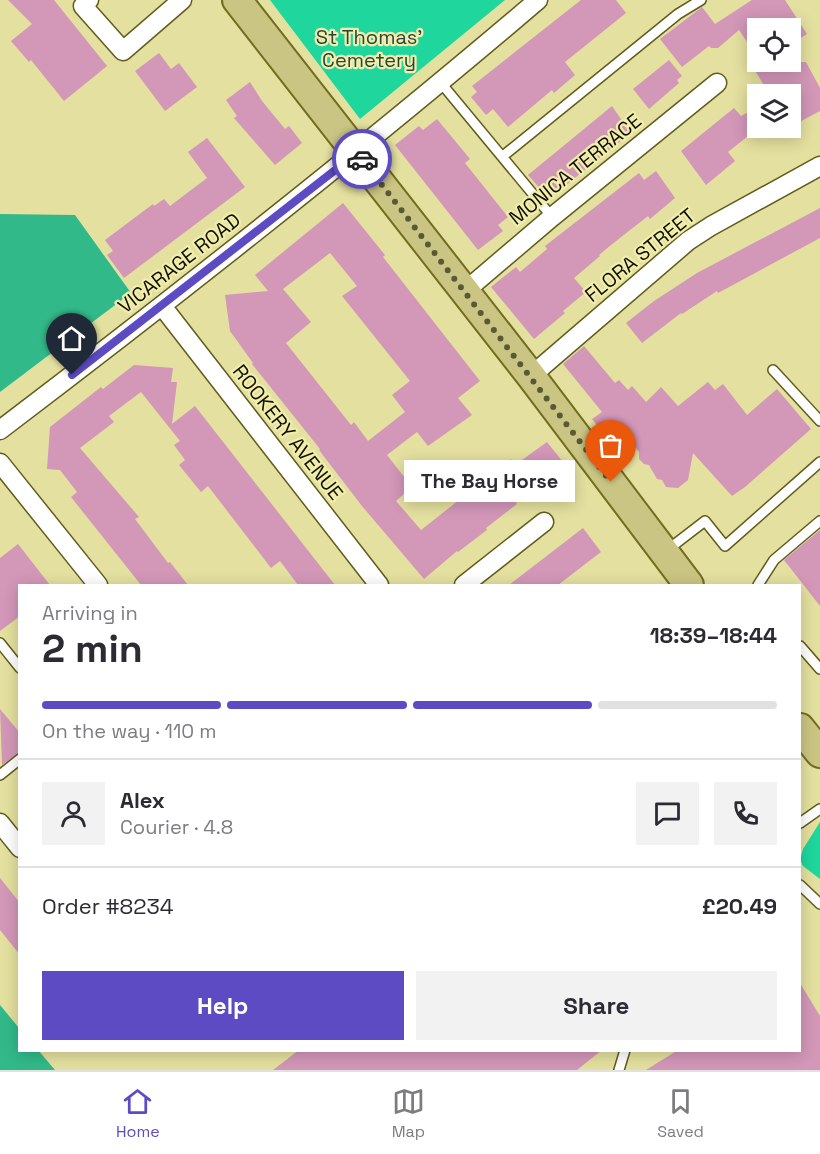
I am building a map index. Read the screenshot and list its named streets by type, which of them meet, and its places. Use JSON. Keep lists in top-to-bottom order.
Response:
{
  "streets": {
    "street": [
      "MONICA TERRACE",
      "FLORA STREET",
      "VICARAGE ROAD",
      "ROOKERY AVENUE"
    ]
  },
  "crossings": [
    ["VICARAGE ROAD", "ROOKERY AVENUE"]
  ],
  "parks": ["St Thomas' Cemetery"],
  "places": ["The Bay Horse"],
  "page": {
    "bubble": "The Bay Horse",
    "heading": ["2 min", "Arriving in", "18:39–18:44"],
    "panel": [
      "Alex",
      "Courier · 4.8",
      "Order #8234",
      "£20.49"
    ],
    "bar": "On the way · 110 m",
    "buttons": ["Help", "Share"],
    "tabs": ["Home", "Map", "Saved"]
  }
}
